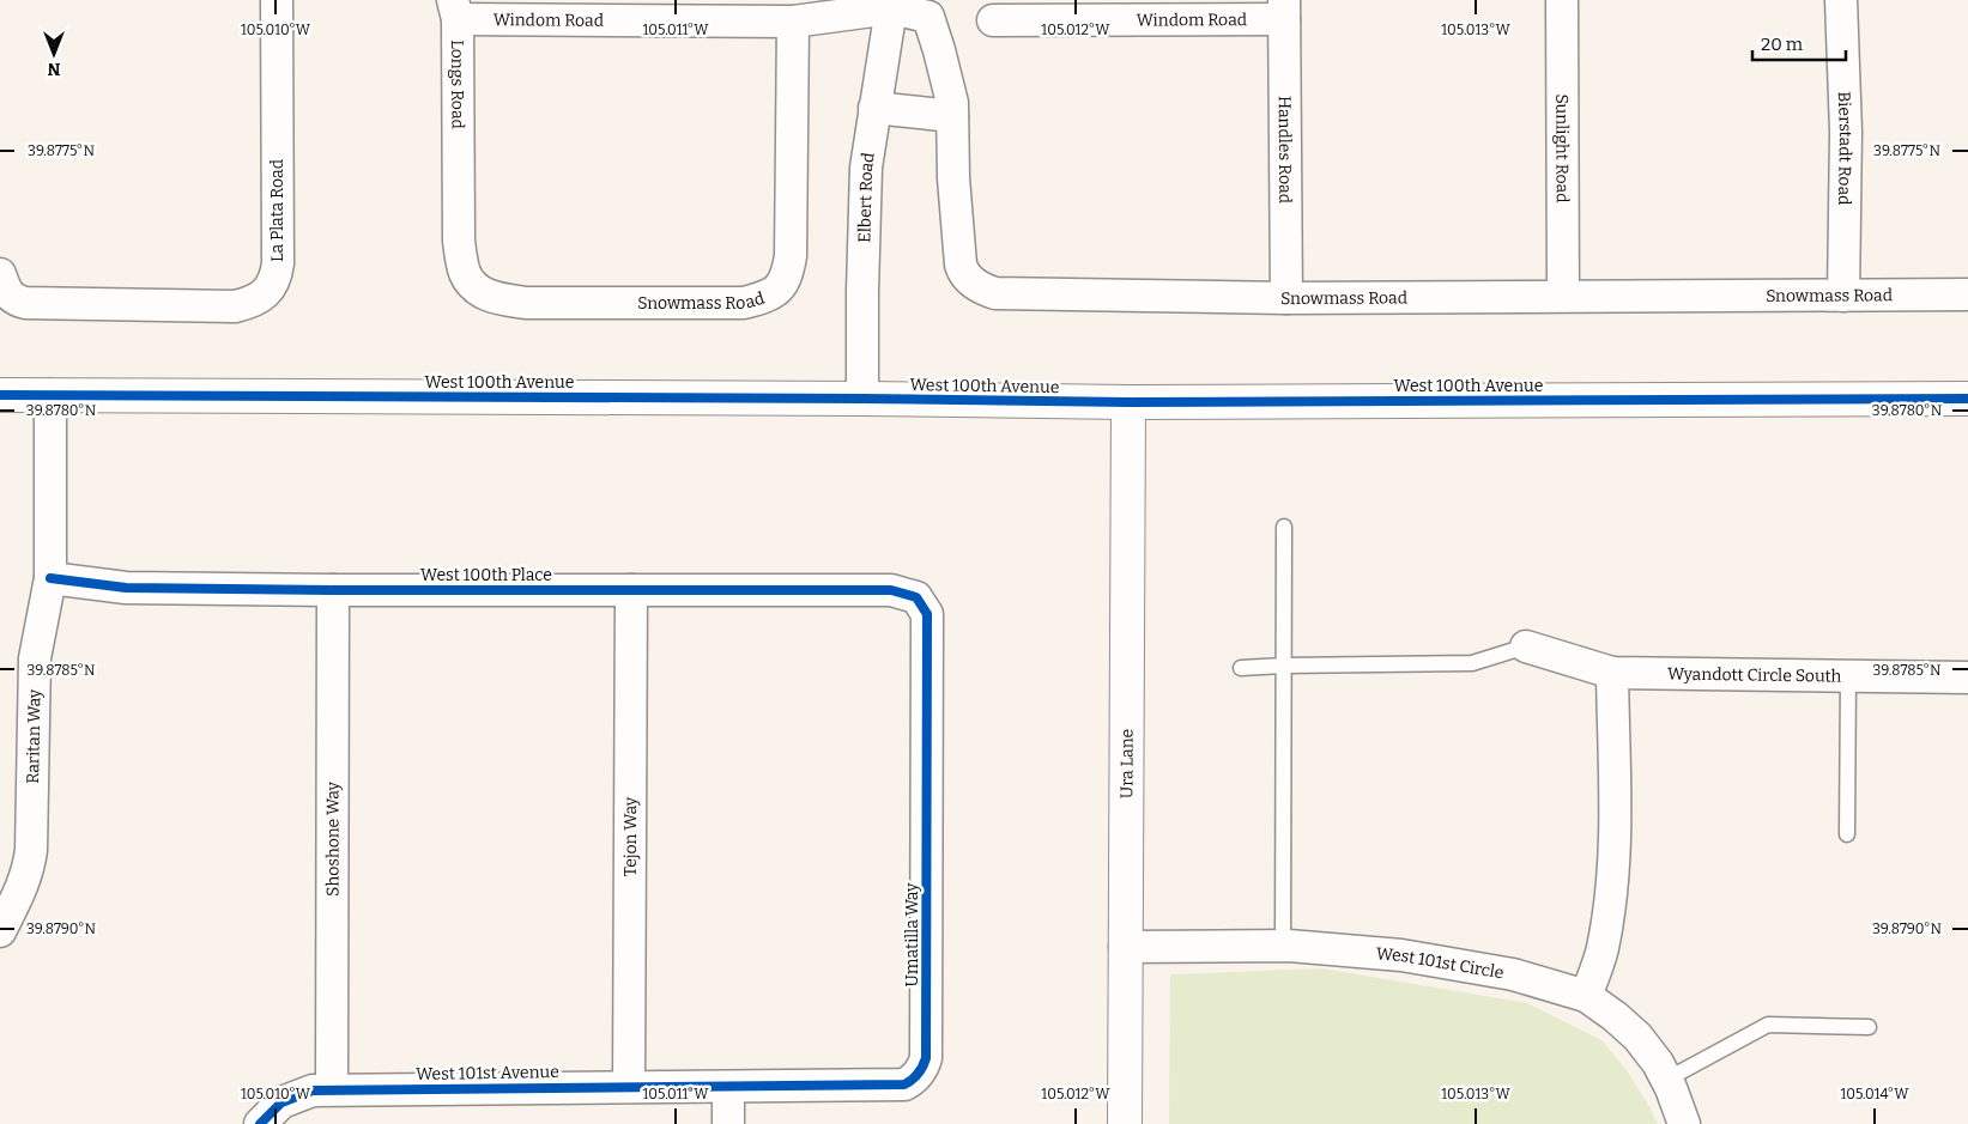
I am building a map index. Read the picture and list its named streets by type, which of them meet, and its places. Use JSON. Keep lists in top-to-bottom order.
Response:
{
  "streets": {
    "street": [
      "Windom Road",
      "Longs Road",
      "Sunlight Road",
      "Bierstadt Road",
      "Handles Road",
      "Elbert Road",
      "La Plata Road",
      "Snowmass Road",
      "West 100th Avenue",
      "West 100th Place",
      "Wyandott Circle South",
      "Raritan Way",
      "Ura Lane",
      "Tejon Way",
      "Shoshone Way",
      "Umatilla Way",
      "West 101st Circle",
      "West 101st Avenue"
    ]
  },
  "crossings": [
    ["Windom Road", "Longs Road"],
    ["Windom Road", "Handles Road"],
    ["Windom Road", "Elbert Road"],
    ["Windom Road", "Snowmass Road"],
    ["Longs Road", "Snowmass Road"],
    ["Sunlight Road", "Snowmass Road"],
    ["Bierstadt Road", "Snowmass Road"],
    ["Handles Road", "Snowmass Road"],
    ["Elbert Road", "Snowmass Road"],
    ["Elbert Road", "West 100th Avenue"],
    ["West 100th Avenue", "Raritan Way"],
    ["West 100th Avenue", "Ura Lane"],
    ["West 100th Place", "Raritan Way"],
    ["West 100th Place", "Tejon Way"],
    ["West 100th Place", "Shoshone Way"],
    ["West 100th Place", "Umatilla Way"],
    ["Ura Lane", "West 101st Circle"],
    ["Tejon Way", "West 101st Avenue"],
    ["Shoshone Way", "West 101st Avenue"],
    ["Umatilla Way", "West 101st Avenue"]
  ],
  "scale_bar": "20 m",
  "north": "bottom",
  "coordinates": [
    "105.010°W",
    "105.011°W",
    "105.012°W",
    "105.013°W",
    "39.8775°N",
    "39.8780°N",
    "39.8785°N",
    "39.8790°N",
    "105.014°W"
  ]
}
